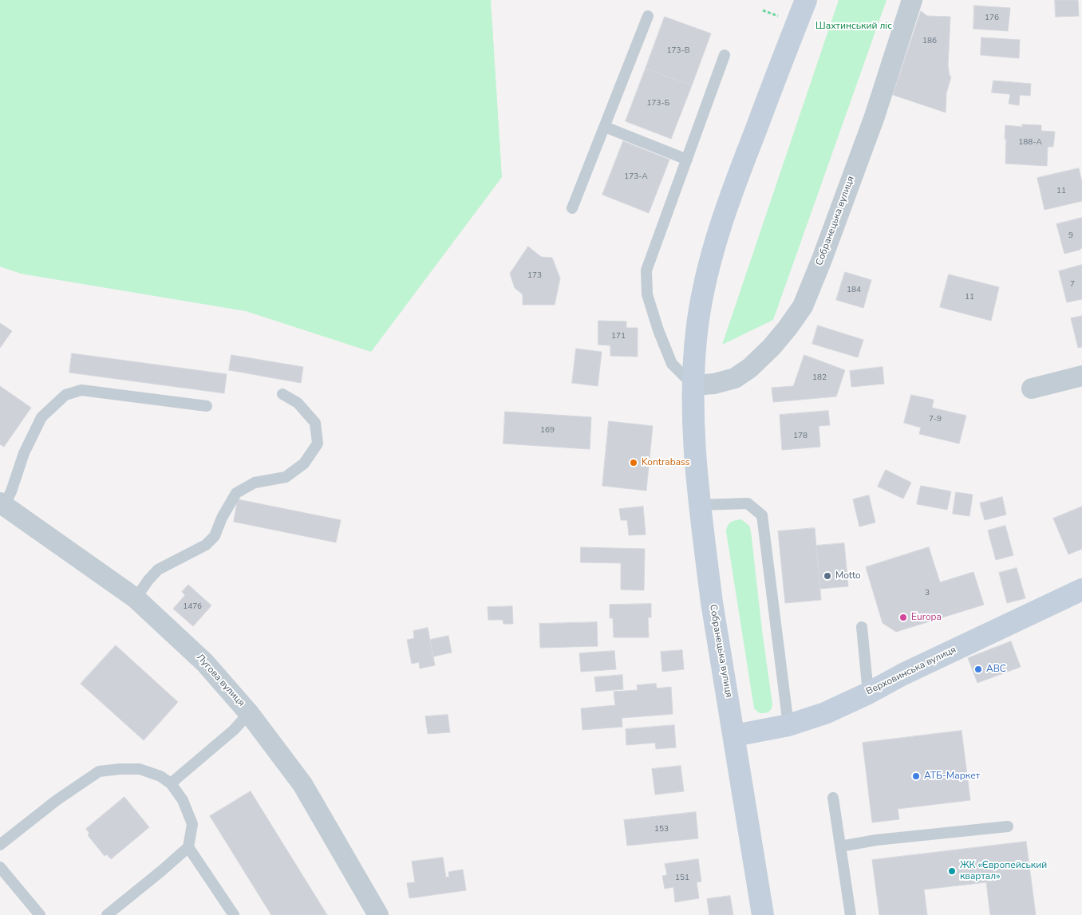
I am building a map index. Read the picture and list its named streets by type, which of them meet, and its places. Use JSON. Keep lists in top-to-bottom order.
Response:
{
  "streets": {
    "main road": ["Собранецька вулиця", "Верховинська вулиця"],
    "street": ["Лугова вулиця"]
  },
  "crossings": [
    ["Собранецька вулиця", "Верховинська вулиця"]
  ],
  "parks": ["Шахтинський ліс"],
  "places": [
    "Kontrabass",
    "Motto",
    "Europa",
    "ABC",
    "АТБ-Маркет",
    "ЖК «Європейський квартал»"
  ],
  "house_numbers": [
    "176",
    "186",
    "173-В",
    "173-Б",
    "188-А",
    "173-А",
    "11",
    "9",
    "173",
    "7",
    "184",
    "11",
    "171",
    "182",
    "7-9",
    "169",
    "178",
    "3",
    "147б",
    "153",
    "151"
  ]
}
